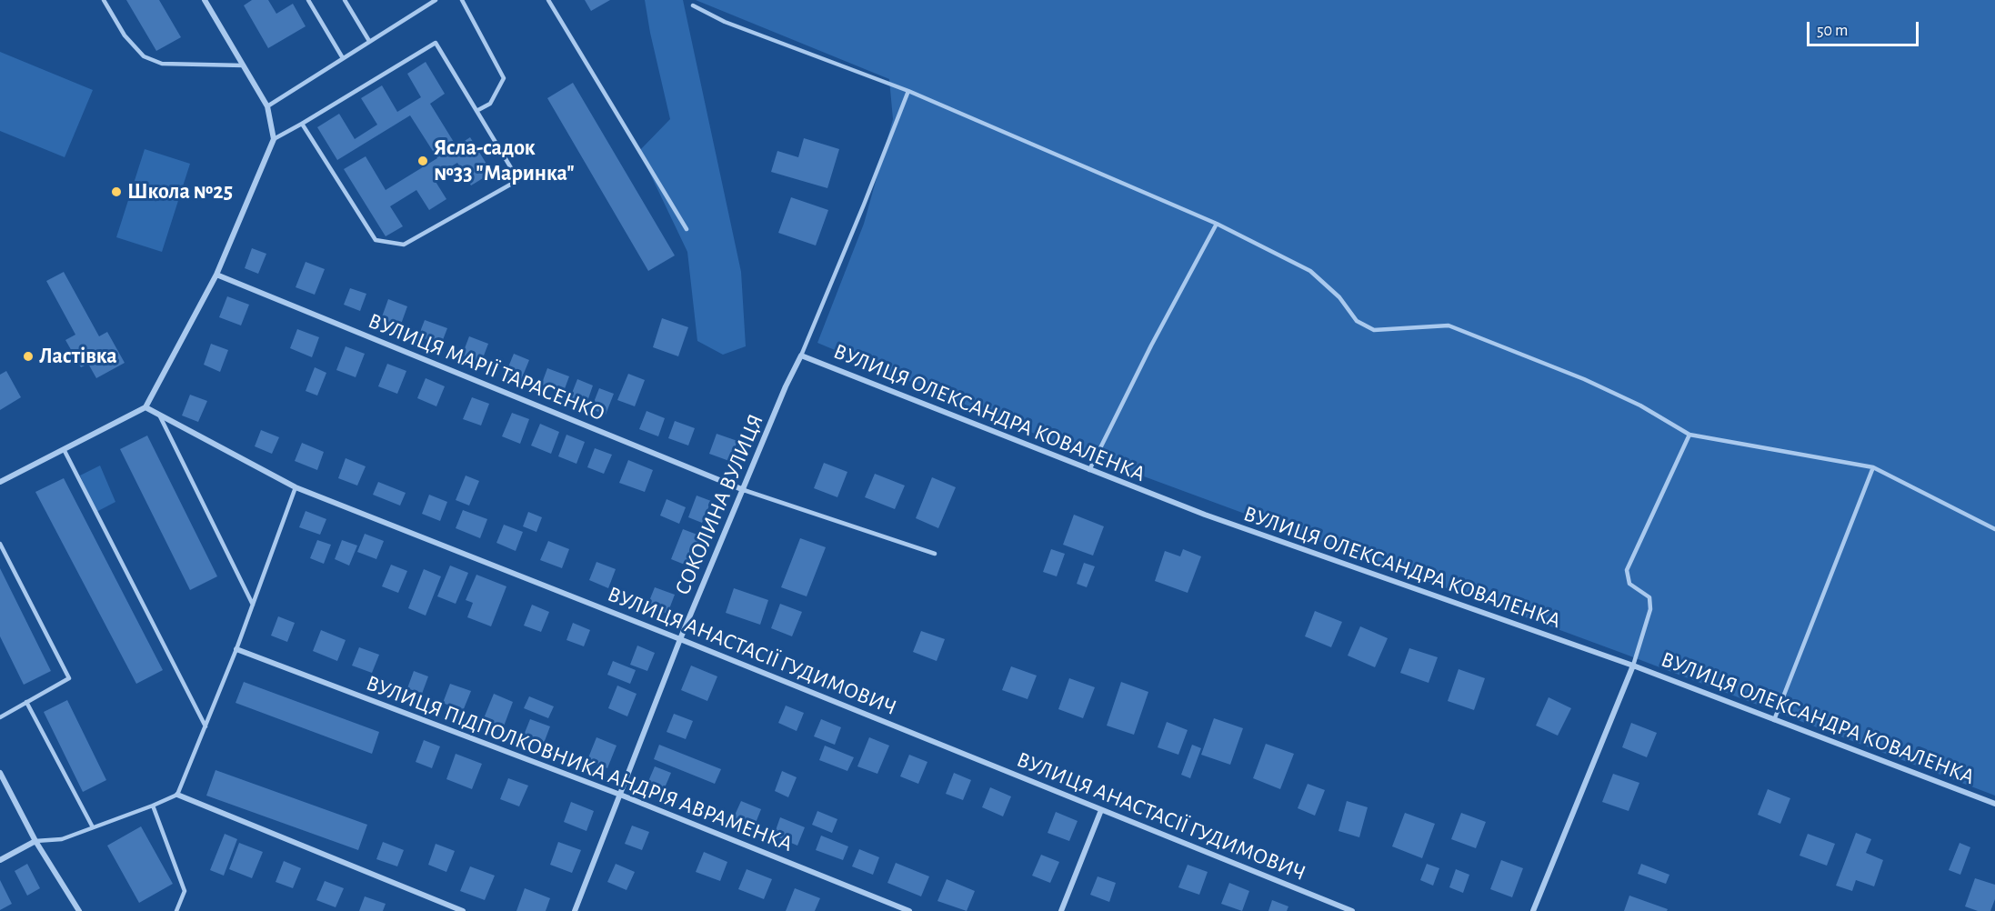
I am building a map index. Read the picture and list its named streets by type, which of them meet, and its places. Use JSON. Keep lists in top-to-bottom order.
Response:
{
  "streets": {
    "street": [
      "ВУЛИЦЯ МАРІЇ ТАРАСЕНКО",
      "ВУЛИЦЯ ОЛЕКСАНДРА КОВАЛЕНКА",
      "СОКОЛИНА ВУЛИЦЯ",
      "ВУЛИЦЯ АНАСТАСІЇ ГУДИМОВИЧ",
      "ВУЛИЦЯ ПІДПОЛКОВНИКА АНДРІЯ АВРАМЕНКА"
    ]
  },
  "crossings": [
    ["ВУЛИЦЯ МАРІЇ ТАРАСЕНКО", "СОКОЛИНА ВУЛИЦЯ"],
    ["ВУЛИЦЯ ОЛЕКСАНДРА КОВАЛЕНКА", "СОКОЛИНА ВУЛИЦЯ"],
    ["СОКОЛИНА ВУЛИЦЯ", "ВУЛИЦЯ АНАСТАСІЇ ГУДИМОВИЧ"],
    ["СОКОЛИНА ВУЛИЦЯ", "ВУЛИЦЯ ПІДПОЛКОВНИКА АНДРІЯ АВРАМЕНКА"]
  ],
  "places": ["Ясла-садок №33 \"Маринка\"", "Школа №25", "Ластівка"],
  "scale_bar": "50 m"
}
